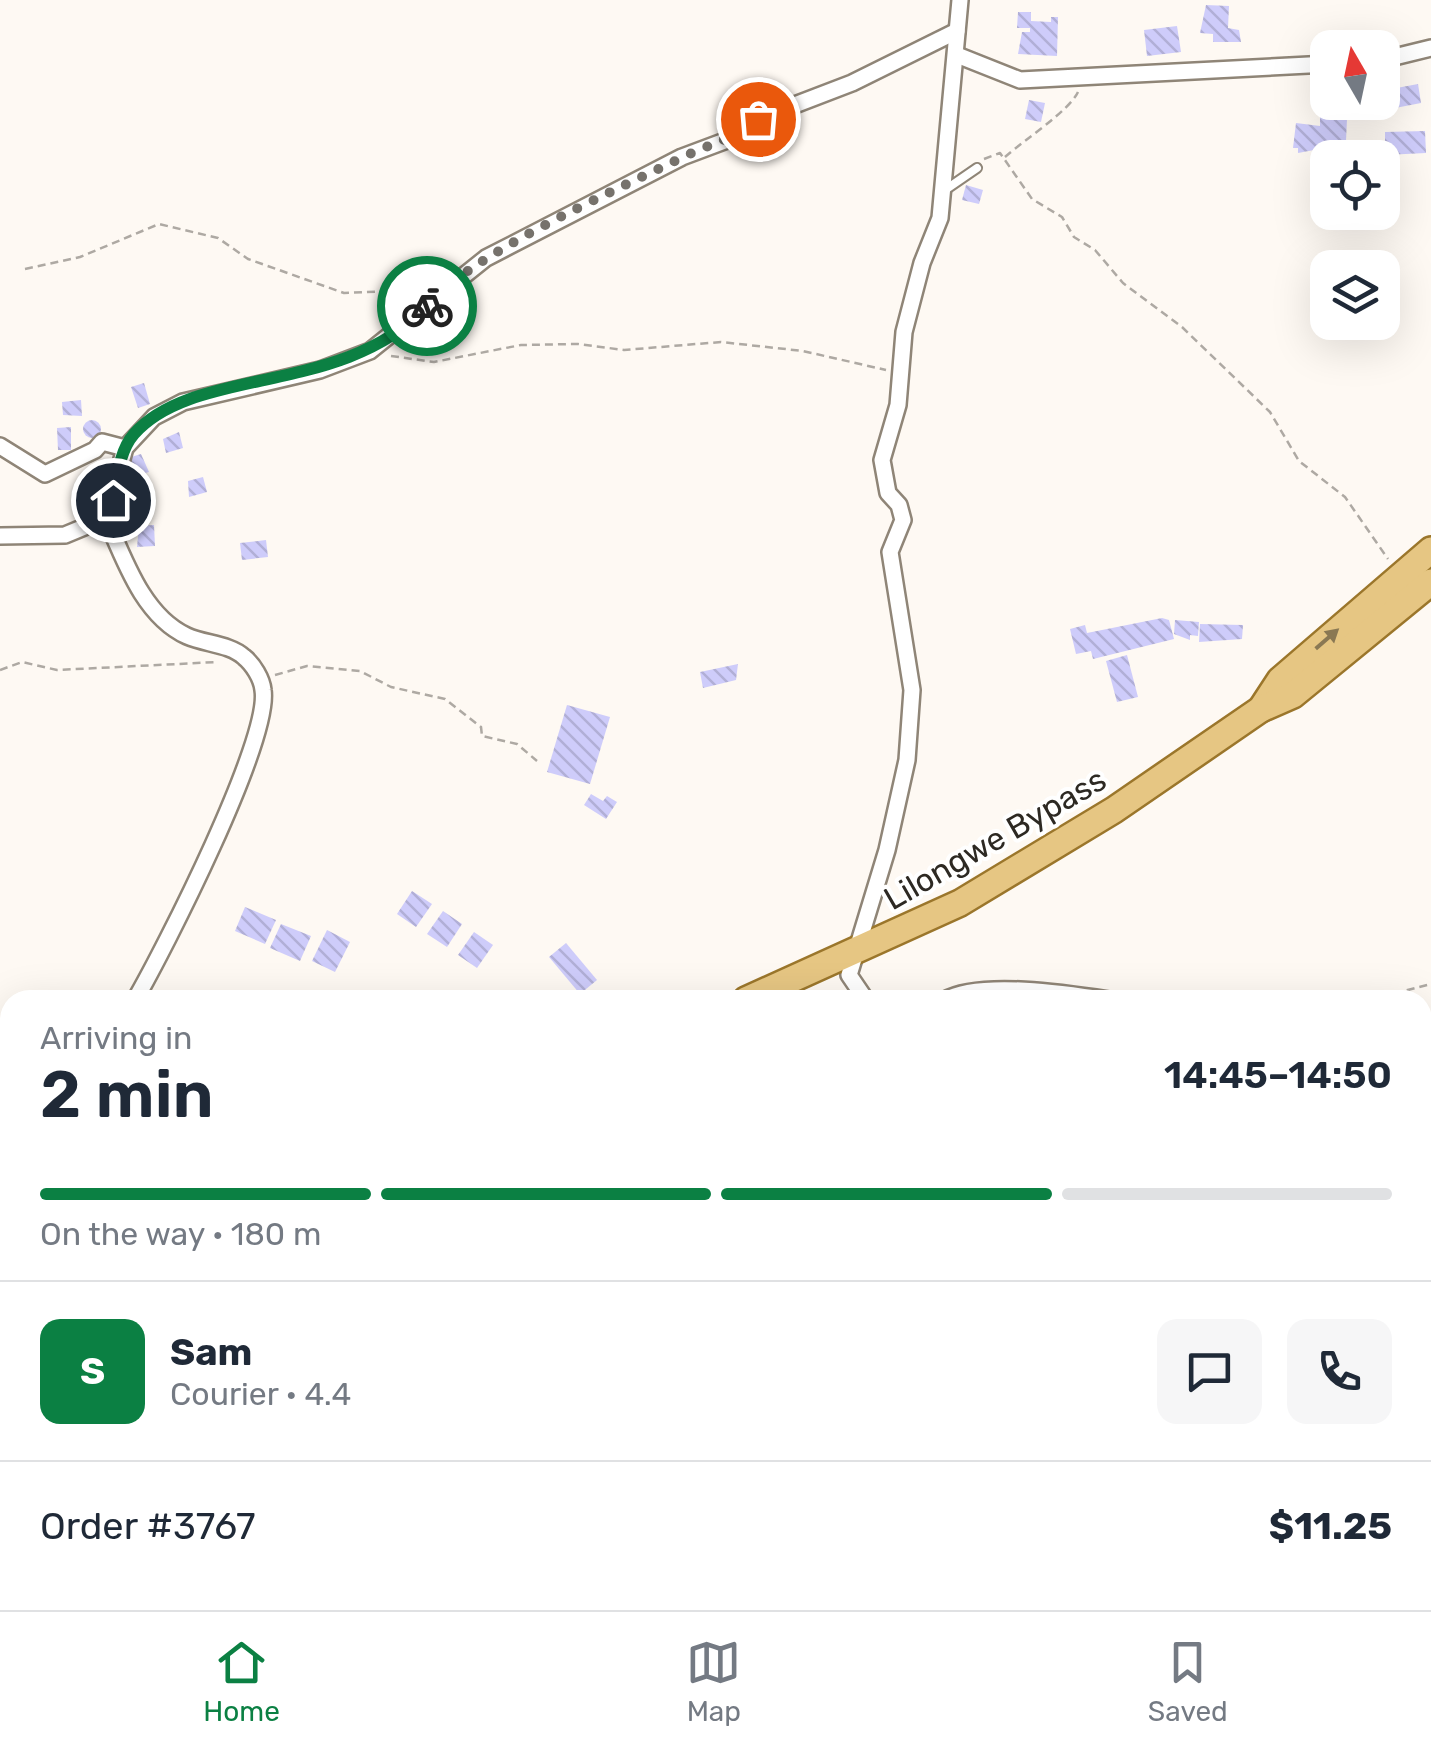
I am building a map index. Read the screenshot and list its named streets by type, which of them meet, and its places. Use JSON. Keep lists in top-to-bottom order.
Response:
{
  "streets": {
    "main road": ["Lilongwe Bypass"]
  },
  "north": "top",
  "page": {
    "heading": ["2 min", "Arriving in", "14:45–14:50"],
    "panel": [
      "Sam",
      "Courier · 4.4",
      "Order #3767",
      "$11.25"
    ],
    "bar": "On the way · 180 m",
    "round": "S",
    "tabs": ["Home", "Map", "Saved"]
  }
}
